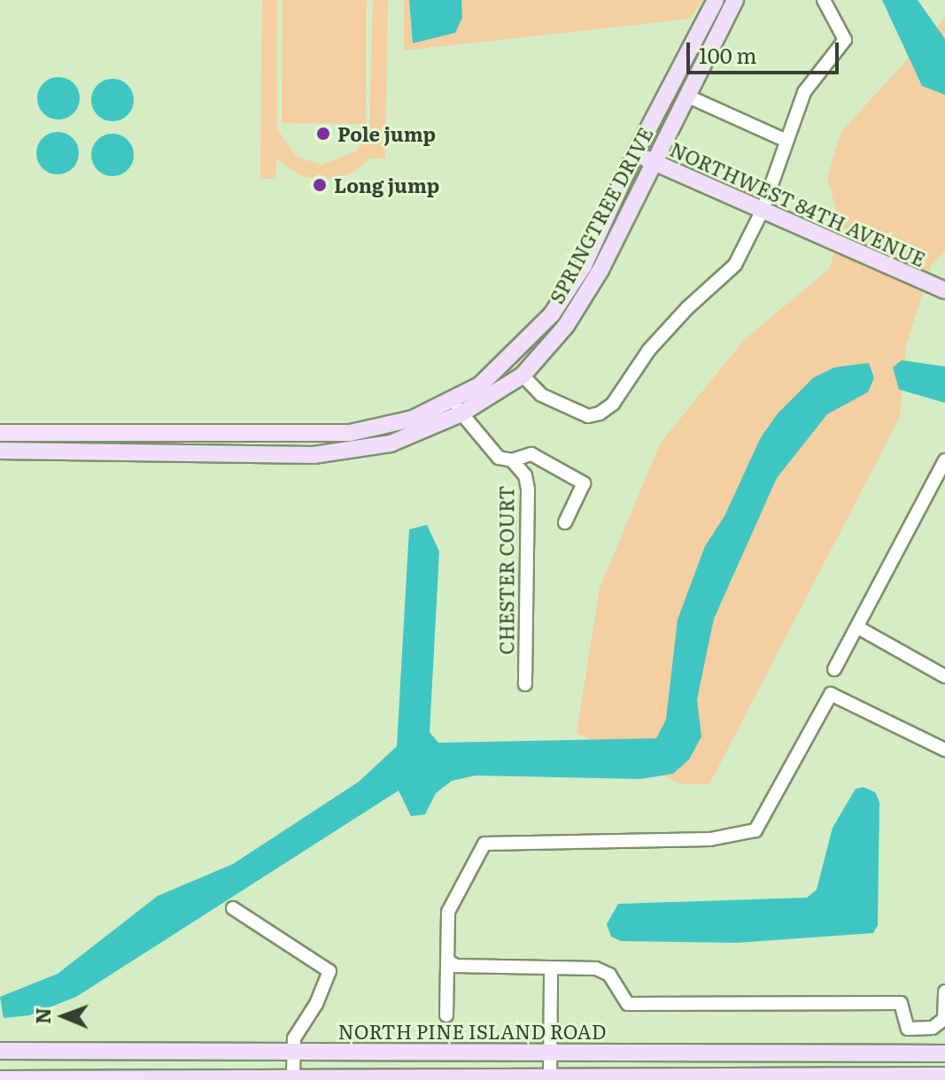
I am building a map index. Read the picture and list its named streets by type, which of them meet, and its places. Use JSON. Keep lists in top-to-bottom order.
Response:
{
  "streets": {
    "street": [
      "NORTHWEST 84TH AVENUE",
      "SPRINGTREE DRIVE",
      "CHESTER COURT",
      "NORTH PINE ISLAND ROAD"
    ]
  },
  "crossings": [
    ["NORTHWEST 84TH AVENUE", "SPRINGTREE DRIVE"]
  ],
  "places": ["Pole jump", "Long jump"],
  "scale_bar": "100 m",
  "north": "left"
}
